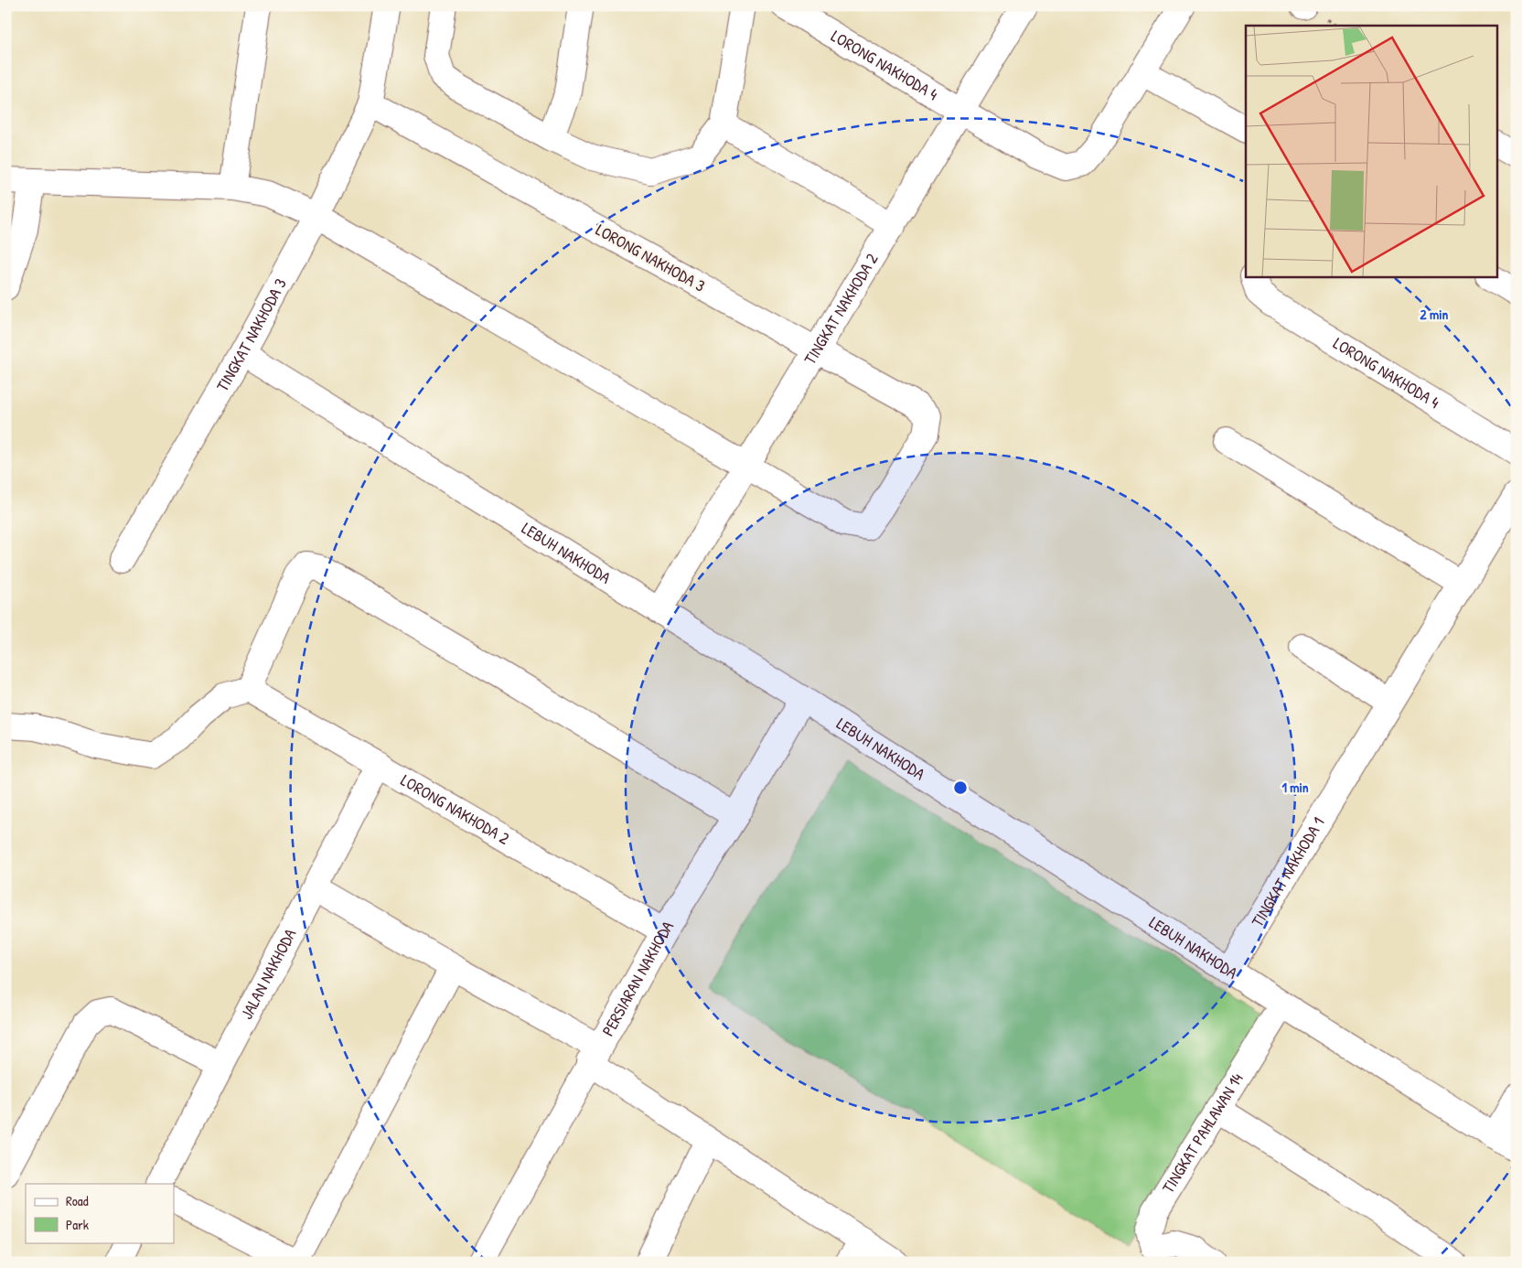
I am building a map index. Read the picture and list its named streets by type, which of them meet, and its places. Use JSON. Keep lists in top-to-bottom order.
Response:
{
  "streets": {
    "street": [
      "LORONG NAKHODA 4",
      "LORONG NAKHODA 3",
      "TINGKAT NAKHODA 2",
      "TINGKAT NAKHODA 3",
      "LEBUH NAKHODA",
      "LORONG NAKHODA 2",
      "TINGKAT NAKHODA 1",
      "JALAN NAKHODA",
      "PERSIARAN NAKHODA",
      "TINGKAT PAHLAWAN 14"
    ]
  },
  "crossings": [
    ["LORONG NAKHODA 4", "TINGKAT NAKHODA 2"],
    ["LORONG NAKHODA 3", "TINGKAT NAKHODA 2"],
    ["LORONG NAKHODA 3", "TINGKAT NAKHODA 3"],
    ["TINGKAT NAKHODA 2", "LEBUH NAKHODA"],
    ["TINGKAT NAKHODA 3", "LEBUH NAKHODA"],
    ["LEBUH NAKHODA", "TINGKAT NAKHODA 1"],
    ["LEBUH NAKHODA", "PERSIARAN NAKHODA"],
    ["LEBUH NAKHODA", "TINGKAT PAHLAWAN 14"],
    ["LORONG NAKHODA 2", "JALAN NAKHODA"],
    ["LORONG NAKHODA 2", "PERSIARAN NAKHODA"]
  ],
  "legend": ["Road", "Park"],
  "rings": ["2 min", "1 min"]
}
